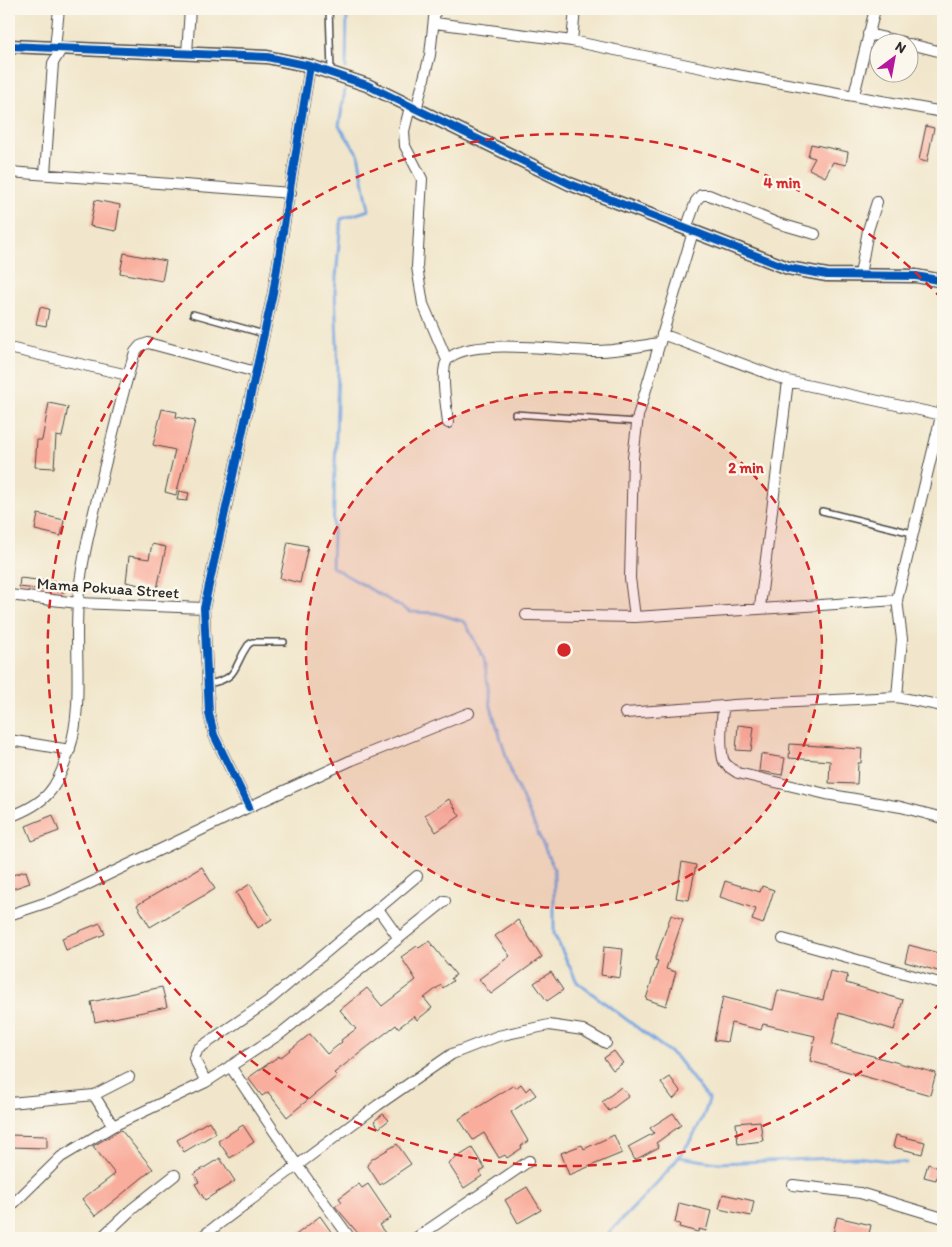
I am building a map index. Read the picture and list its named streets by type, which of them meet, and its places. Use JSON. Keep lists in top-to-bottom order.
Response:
{
  "streets": {
    "street": ["Mama Pokuaa Street"]
  },
  "north": "top right",
  "rings": ["4 min", "2 min"]
}
